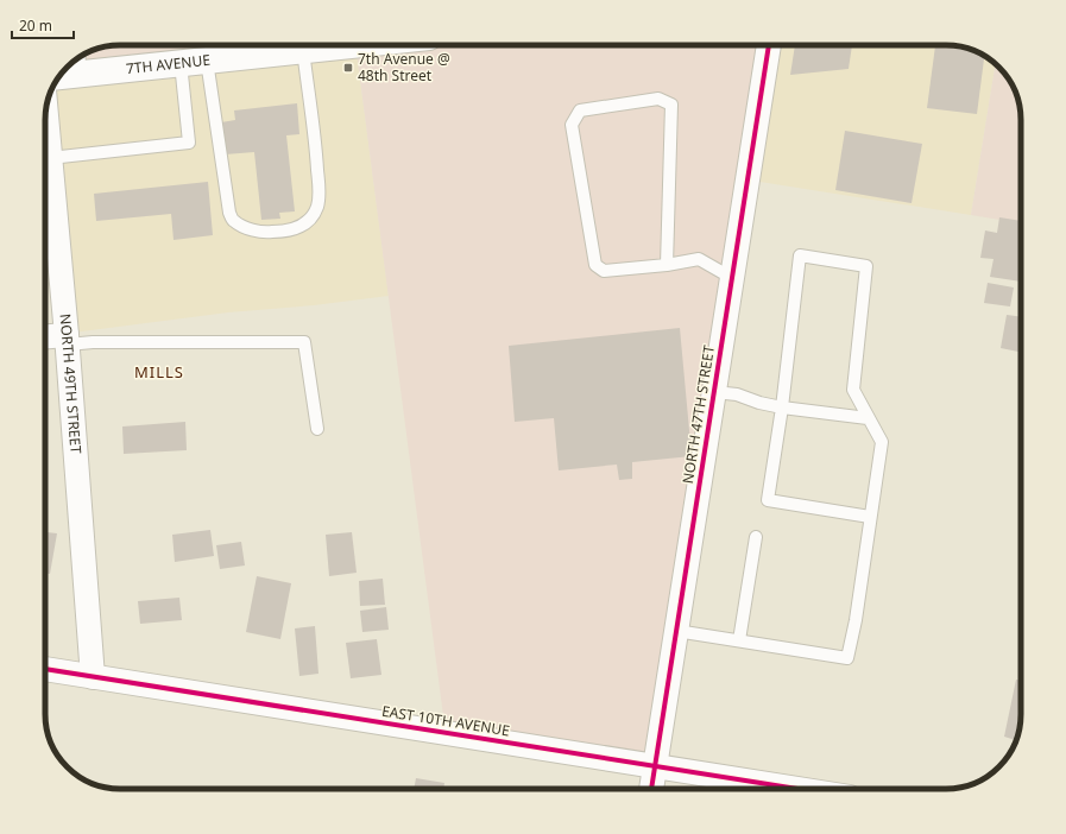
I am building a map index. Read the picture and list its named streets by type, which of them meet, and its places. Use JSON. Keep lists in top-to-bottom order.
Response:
{
  "streets": {
    "street": [
      "7TH AVENUE",
      "NORTH 49TH STREET",
      "NORTH 47TH STREET",
      "EAST 10TH AVENUE"
    ]
  },
  "crossings": [
    ["NORTH 49TH STREET", "EAST 10TH AVENUE"],
    ["NORTH 47TH STREET", "EAST 10TH AVENUE"]
  ],
  "districts": ["MILLS"],
  "places": {
    "transit": ["7th Avenue @ 48th Street"]
  },
  "scale_bar": "20 m"
}
